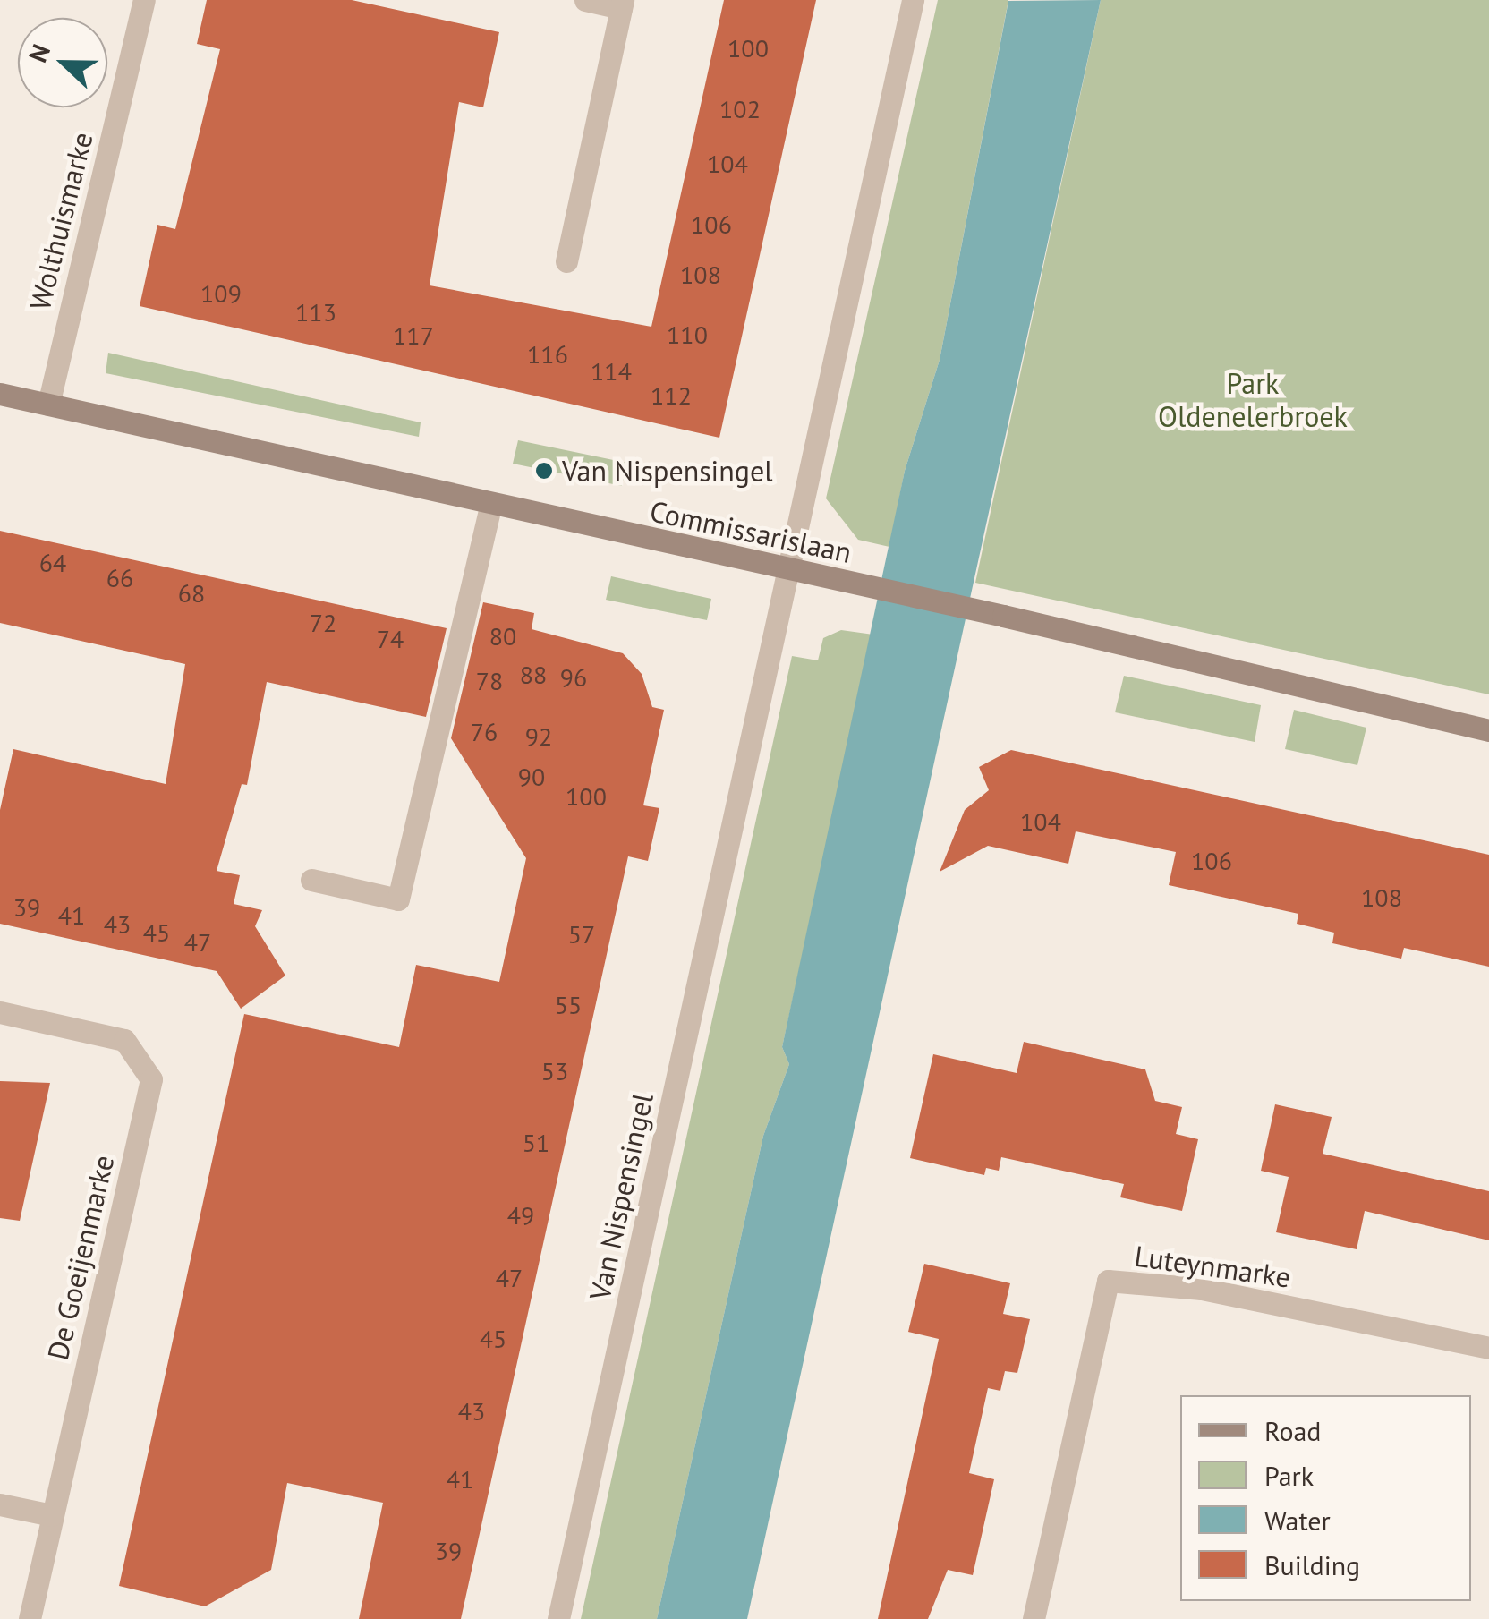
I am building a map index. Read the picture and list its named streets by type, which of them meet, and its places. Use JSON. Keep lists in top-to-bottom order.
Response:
{
  "streets": {
    "street": [
      "Wolthuismarke",
      "Commissarislaan",
      "Van Nispensingel",
      "De Goeijenmarke",
      "Luteynmarke"
    ]
  },
  "crossings": [
    ["Wolthuismarke", "Commissarislaan"],
    ["Commissarislaan", "Van Nispensingel"]
  ],
  "parks": ["Park Oldenelerbroek"],
  "places": ["Van Nispensingel"],
  "house_numbers": [
    "100",
    "102",
    "104",
    "106",
    "108",
    "109",
    "113",
    "110",
    "117",
    "116",
    "114",
    "112",
    "64",
    "66",
    "68",
    "72",
    "80",
    "74",
    "88",
    "96",
    "78",
    "76",
    "92",
    "90",
    "100",
    "104",
    "106",
    "108",
    "39",
    "41",
    "43",
    "45",
    "57",
    "47",
    "55",
    "53",
    "51",
    "49",
    "47",
    "45",
    "43",
    "41",
    "39"
  ],
  "legend": [
    "Road",
    "Park",
    "Water",
    "Building"
  ],
  "north": "left"
}
